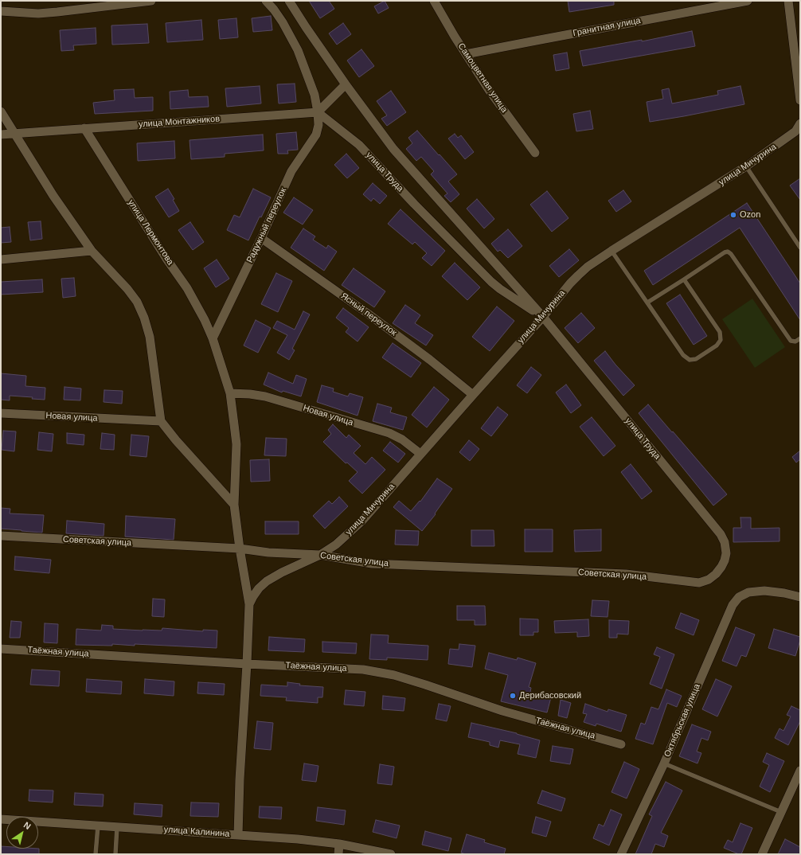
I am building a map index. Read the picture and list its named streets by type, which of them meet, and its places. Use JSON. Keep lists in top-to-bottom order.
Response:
{
  "streets": {
    "street": [
      "Гранитная улица",
      "Самоцветная улица",
      "улица Монтажников",
      "улица Мичурина",
      "улица Труда",
      "Радужный переулок",
      "улица Лермонтова",
      "Ясный переулок",
      "Новая улица",
      "Советская улица",
      "Таёжная улица",
      "Октябрьская улица",
      "улица Калинина"
    ]
  },
  "crossings": [
    ["Гранитная улица", "Самоцветная улица"],
    ["улица Монтажников", "улица Труда"],
    ["улица Монтажников", "Радужный переулок"],
    ["улица Монтажников", "улица Лермонтова"],
    ["улица Мичурина", "улица Труда"],
    ["улица Мичурина", "улица Лермонтова"],
    ["улица Мичурина", "Ясный переулок"],
    ["улица Мичурина", "Новая улица"],
    ["улица Мичурина", "Советская улица"],
    ["улица Труда", "Радужный переулок"],
    ["улица Труда", "Советская улица"],
    ["Радужный переулок", "улица Лермонтова"],
    ["Радужный переулок", "Ясный переулок"],
    ["улица Лермонтова", "Новая улица"],
    ["улица Лермонтова", "Советская улица"],
    ["улица Лермонтова", "Таёжная улица"],
    ["улица Лермонтова", "улица Калинина"]
  ],
  "places": ["Ozon", "Дерибасовский"],
  "north": "top right"
}
